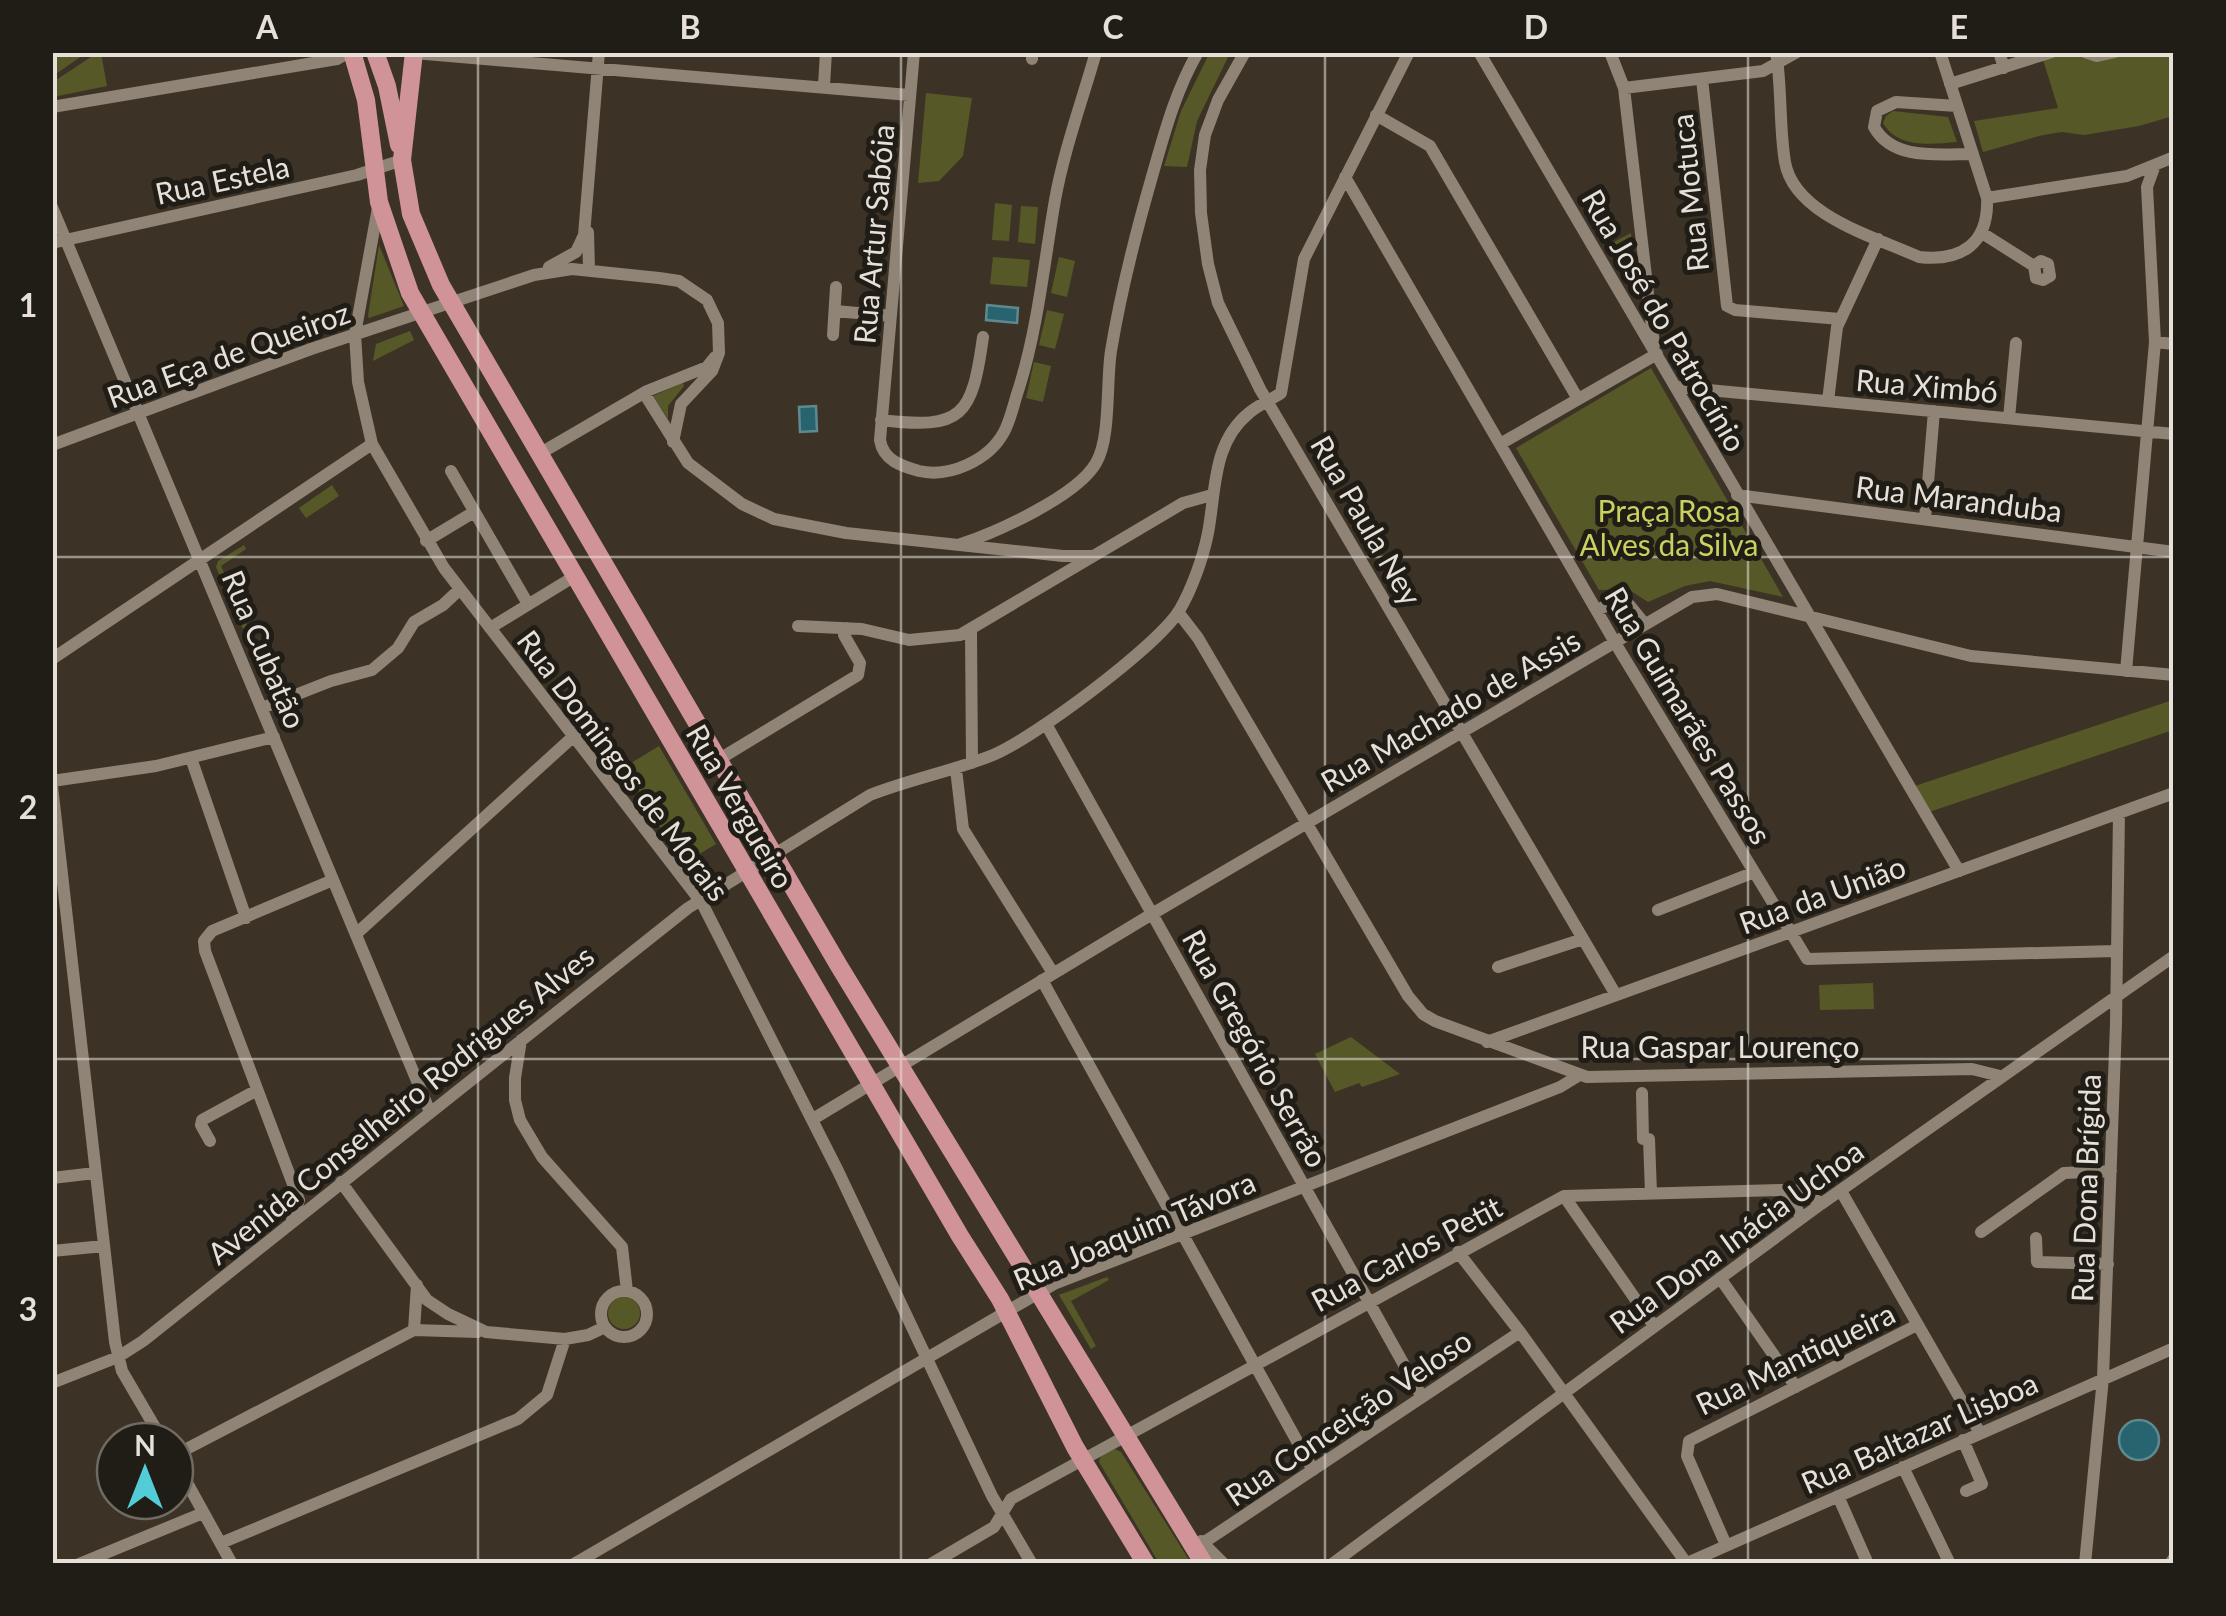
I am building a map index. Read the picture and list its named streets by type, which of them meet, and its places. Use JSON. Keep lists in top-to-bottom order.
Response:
{
  "streets": {
    "main road": ["Rua Vergueiro"],
    "street": [
      "Rua Estela",
      "Rua Motuca",
      "Rua Artur Sabóia",
      "Rua José do Patrocínio",
      "Rua Eça de Queiroz",
      "Rua Ximbó",
      "Rua Maranduba",
      "Rua Paula Ney",
      "Rua Cubatão",
      "Rua Machado de Assis",
      "Rua Guimarães Passos",
      "Rua Domingos de Morais",
      "Rua da União",
      "Rua Gaspar Lourenço",
      "Rua Gregório Serrão",
      "Avenida Conselheiro Rodrigues Alves",
      "Rua Dona Brígida",
      "Rua Joaquim Távora",
      "Rua Dona Inácia Uchoa",
      "Rua Carlos Petit",
      "Rua Mantiqueira",
      "Rua Conceição Veloso",
      "Rua Baltazar Lisboa"
    ]
  },
  "crossings": [
    ["Rua Estela", "Rua Cubatão"],
    ["Rua Estela", "Rua Vergueiro"],
    ["Rua José do Patrocínio", "Rua Ximbó"],
    ["Rua José do Patrocínio", "Rua Maranduba"],
    ["Rua José do Patrocínio", "Rua Machado de Assis"],
    ["Rua José do Patrocínio", "Rua da União"],
    ["Rua Eça de Queiroz", "Rua Cubatão"],
    ["Rua Eça de Queiroz", "Rua Domingos de Morais"],
    ["Rua Eça de Queiroz", "Rua Vergueiro"],
    ["Rua Paula Ney", "Rua Machado de Assis"],
    ["Rua Paula Ney", "Rua da União"],
    ["Rua Cubatão", "Avenida Conselheiro Rodrigues Alves"],
    ["Rua Machado de Assis", "Rua Guimarães Passos"],
    ["Rua Machado de Assis", "Rua Domingos de Morais"],
    ["Rua Machado de Assis", "Rua Vergueiro"],
    ["Rua Machado de Assis", "Rua Gaspar Lourenço"],
    ["Rua Machado de Assis", "Rua Gregório Serrão"],
    ["Rua Guimarães Passos", "Rua da União"],
    ["Rua Guimarães Passos", "Rua Dona Brígida"],
    ["Rua Domingos de Morais", "Rua Vergueiro"],
    ["Rua Domingos de Morais", "Avenida Conselheiro Rodrigues Alves"],
    ["Rua Domingos de Morais", "Rua Joaquim Távora"],
    ["Rua Domingos de Morais", "Rua Carlos Petit"],
    ["Rua Vergueiro", "Avenida Conselheiro Rodrigues Alves"],
    ["Rua Vergueiro", "Rua Joaquim Távora"],
    ["Rua Vergueiro", "Rua Carlos Petit"],
    ["Rua Vergueiro", "Rua Conceição Veloso"],
    ["Rua da União", "Rua Gaspar Lourenço"],
    ["Rua da União", "Rua Dona Brígida"],
    ["Rua Gaspar Lourenço", "Avenida Conselheiro Rodrigues Alves"],
    ["Rua Gaspar Lourenço", "Rua Joaquim Távora"],
    ["Rua Gaspar Lourenço", "Rua Dona Inácia Uchoa"],
    ["Rua Gregório Serrão", "Avenida Conselheiro Rodrigues Alves"],
    ["Rua Gregório Serrão", "Rua Joaquim Távora"],
    ["Rua Gregório Serrão", "Rua Carlos Petit"],
    ["Rua Gregório Serrão", "Rua Conceição Veloso"],
    ["Rua Dona Brígida", "Rua Dona Inácia Uchoa"],
    ["Rua Dona Brígida", "Rua Baltazar Lisboa"],
    ["Rua Dona Inácia Uchoa", "Rua Carlos Petit"],
    ["Rua Mantiqueira", "Rua Baltazar Lisboa"]
  ],
  "parks": ["Praça Rosa Alves da Silva"],
  "north": "top",
  "grid": {
    "columns": [
      "A",
      "B",
      "C",
      "D",
      "E"
    ],
    "rows": ["1", "2", "3"]
  }
}
